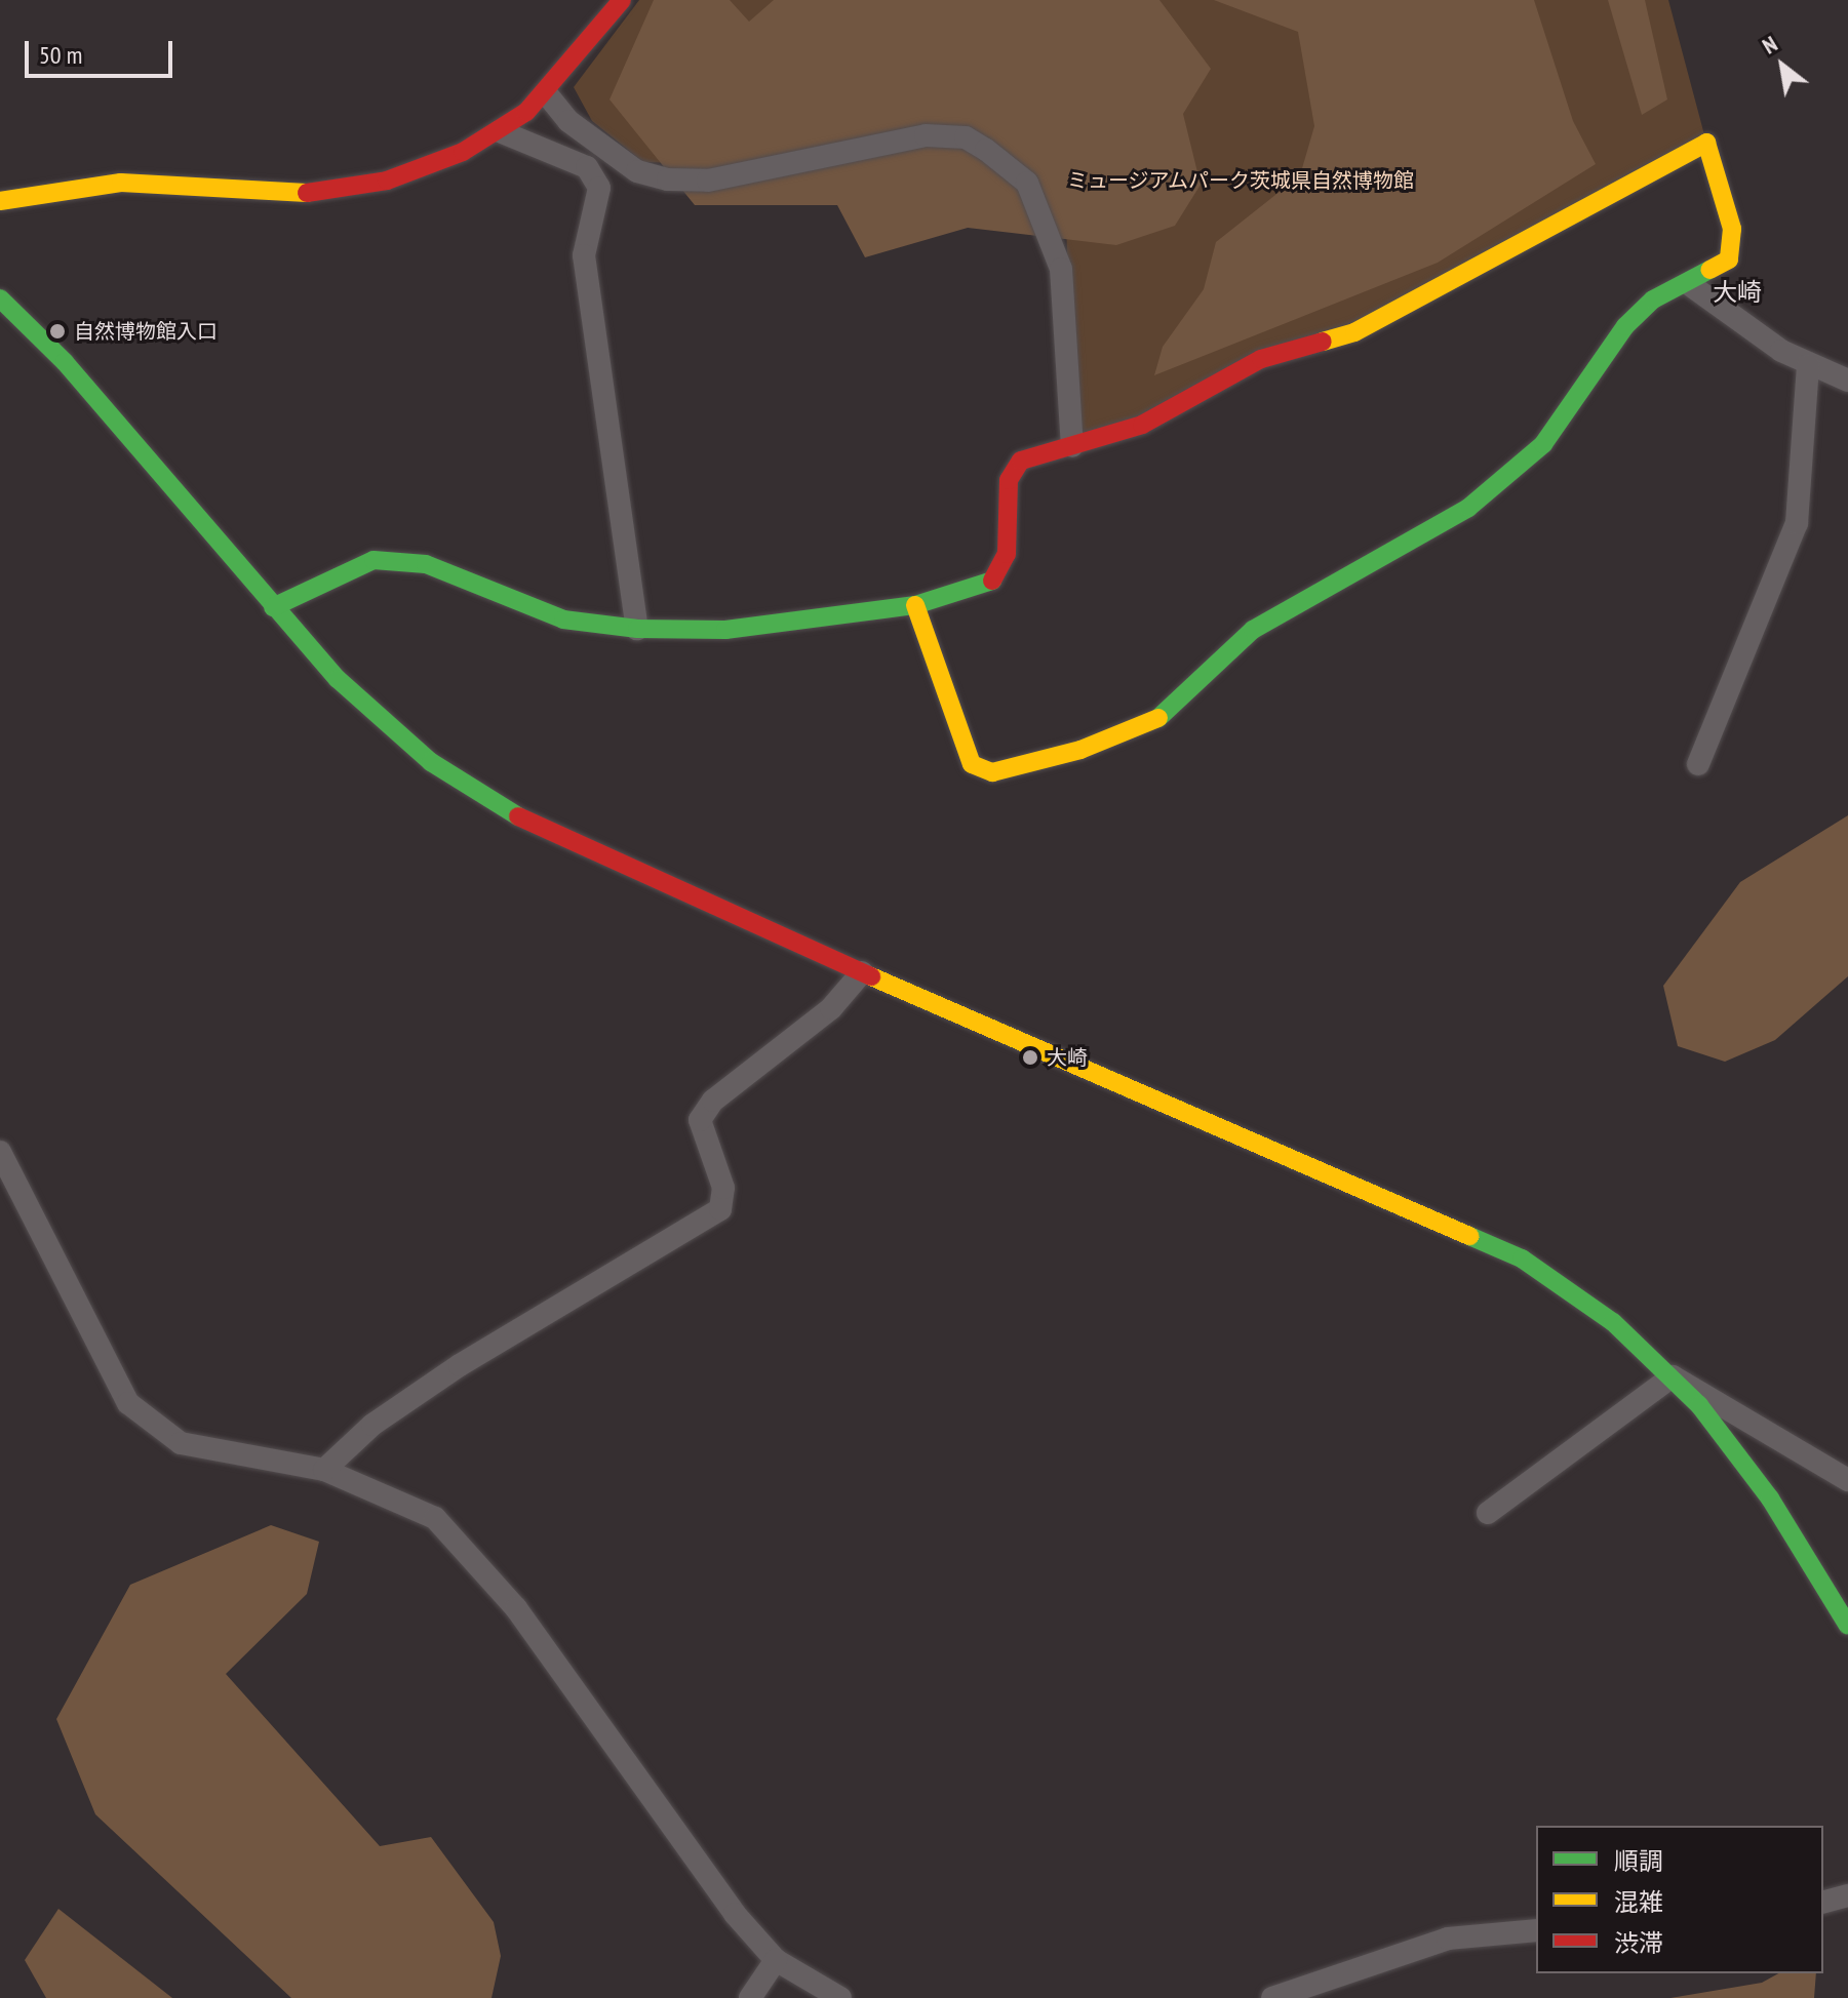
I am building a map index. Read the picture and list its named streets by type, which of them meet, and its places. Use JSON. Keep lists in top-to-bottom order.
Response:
{
  "districts": ["大崎"],
  "parks": ["ミュージアムパーク茨城県自然博物館"],
  "places": ["自然博物館入口", "大崎"],
  "legend": ["順調", "混雑", "渋滞"],
  "scale_bar": "50 m",
  "north": "top left"
}
